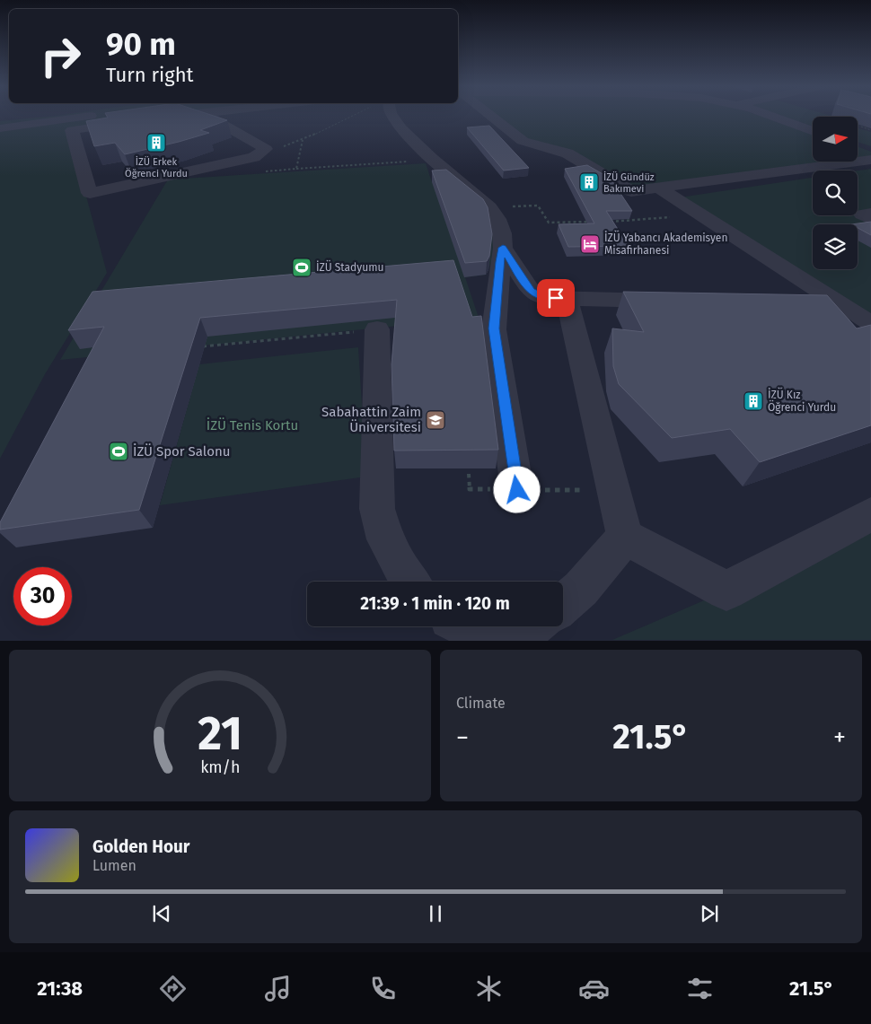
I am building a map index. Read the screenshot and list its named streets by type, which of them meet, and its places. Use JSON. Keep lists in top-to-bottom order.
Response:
{
  "parks": ["İZÜ Tenis Kortu"],
  "places": {
    "building": ["İZÜ Erkek Öğrenci Yurdu", "İZÜ Gündüz Bakımevi", "İZÜ Kız Öğrenci Yurdu"],
    "hotel": ["İZÜ Yabancı Akademisyen Misafirhanesi"],
    "sports": ["İZÜ Stadyumu", "İZÜ Spor Salonu"],
    "school or university": ["Sabahattin Zaim Üniversitesi"]
  },
  "north": "right",
  "page": {
    "turn": ["90 m", "Turn right"],
    "limit": "30",
    "trip": "21:39 · 1 min · 120 m",
    "tile": "Climate",
    "heat": ["−", "21.5°", "+"],
    "song": ["Golden Hour", "Lumen"],
    "tabs": ["21:38", "21.5°"],
    "gauge": ["21", "km/h"]
  }
}
